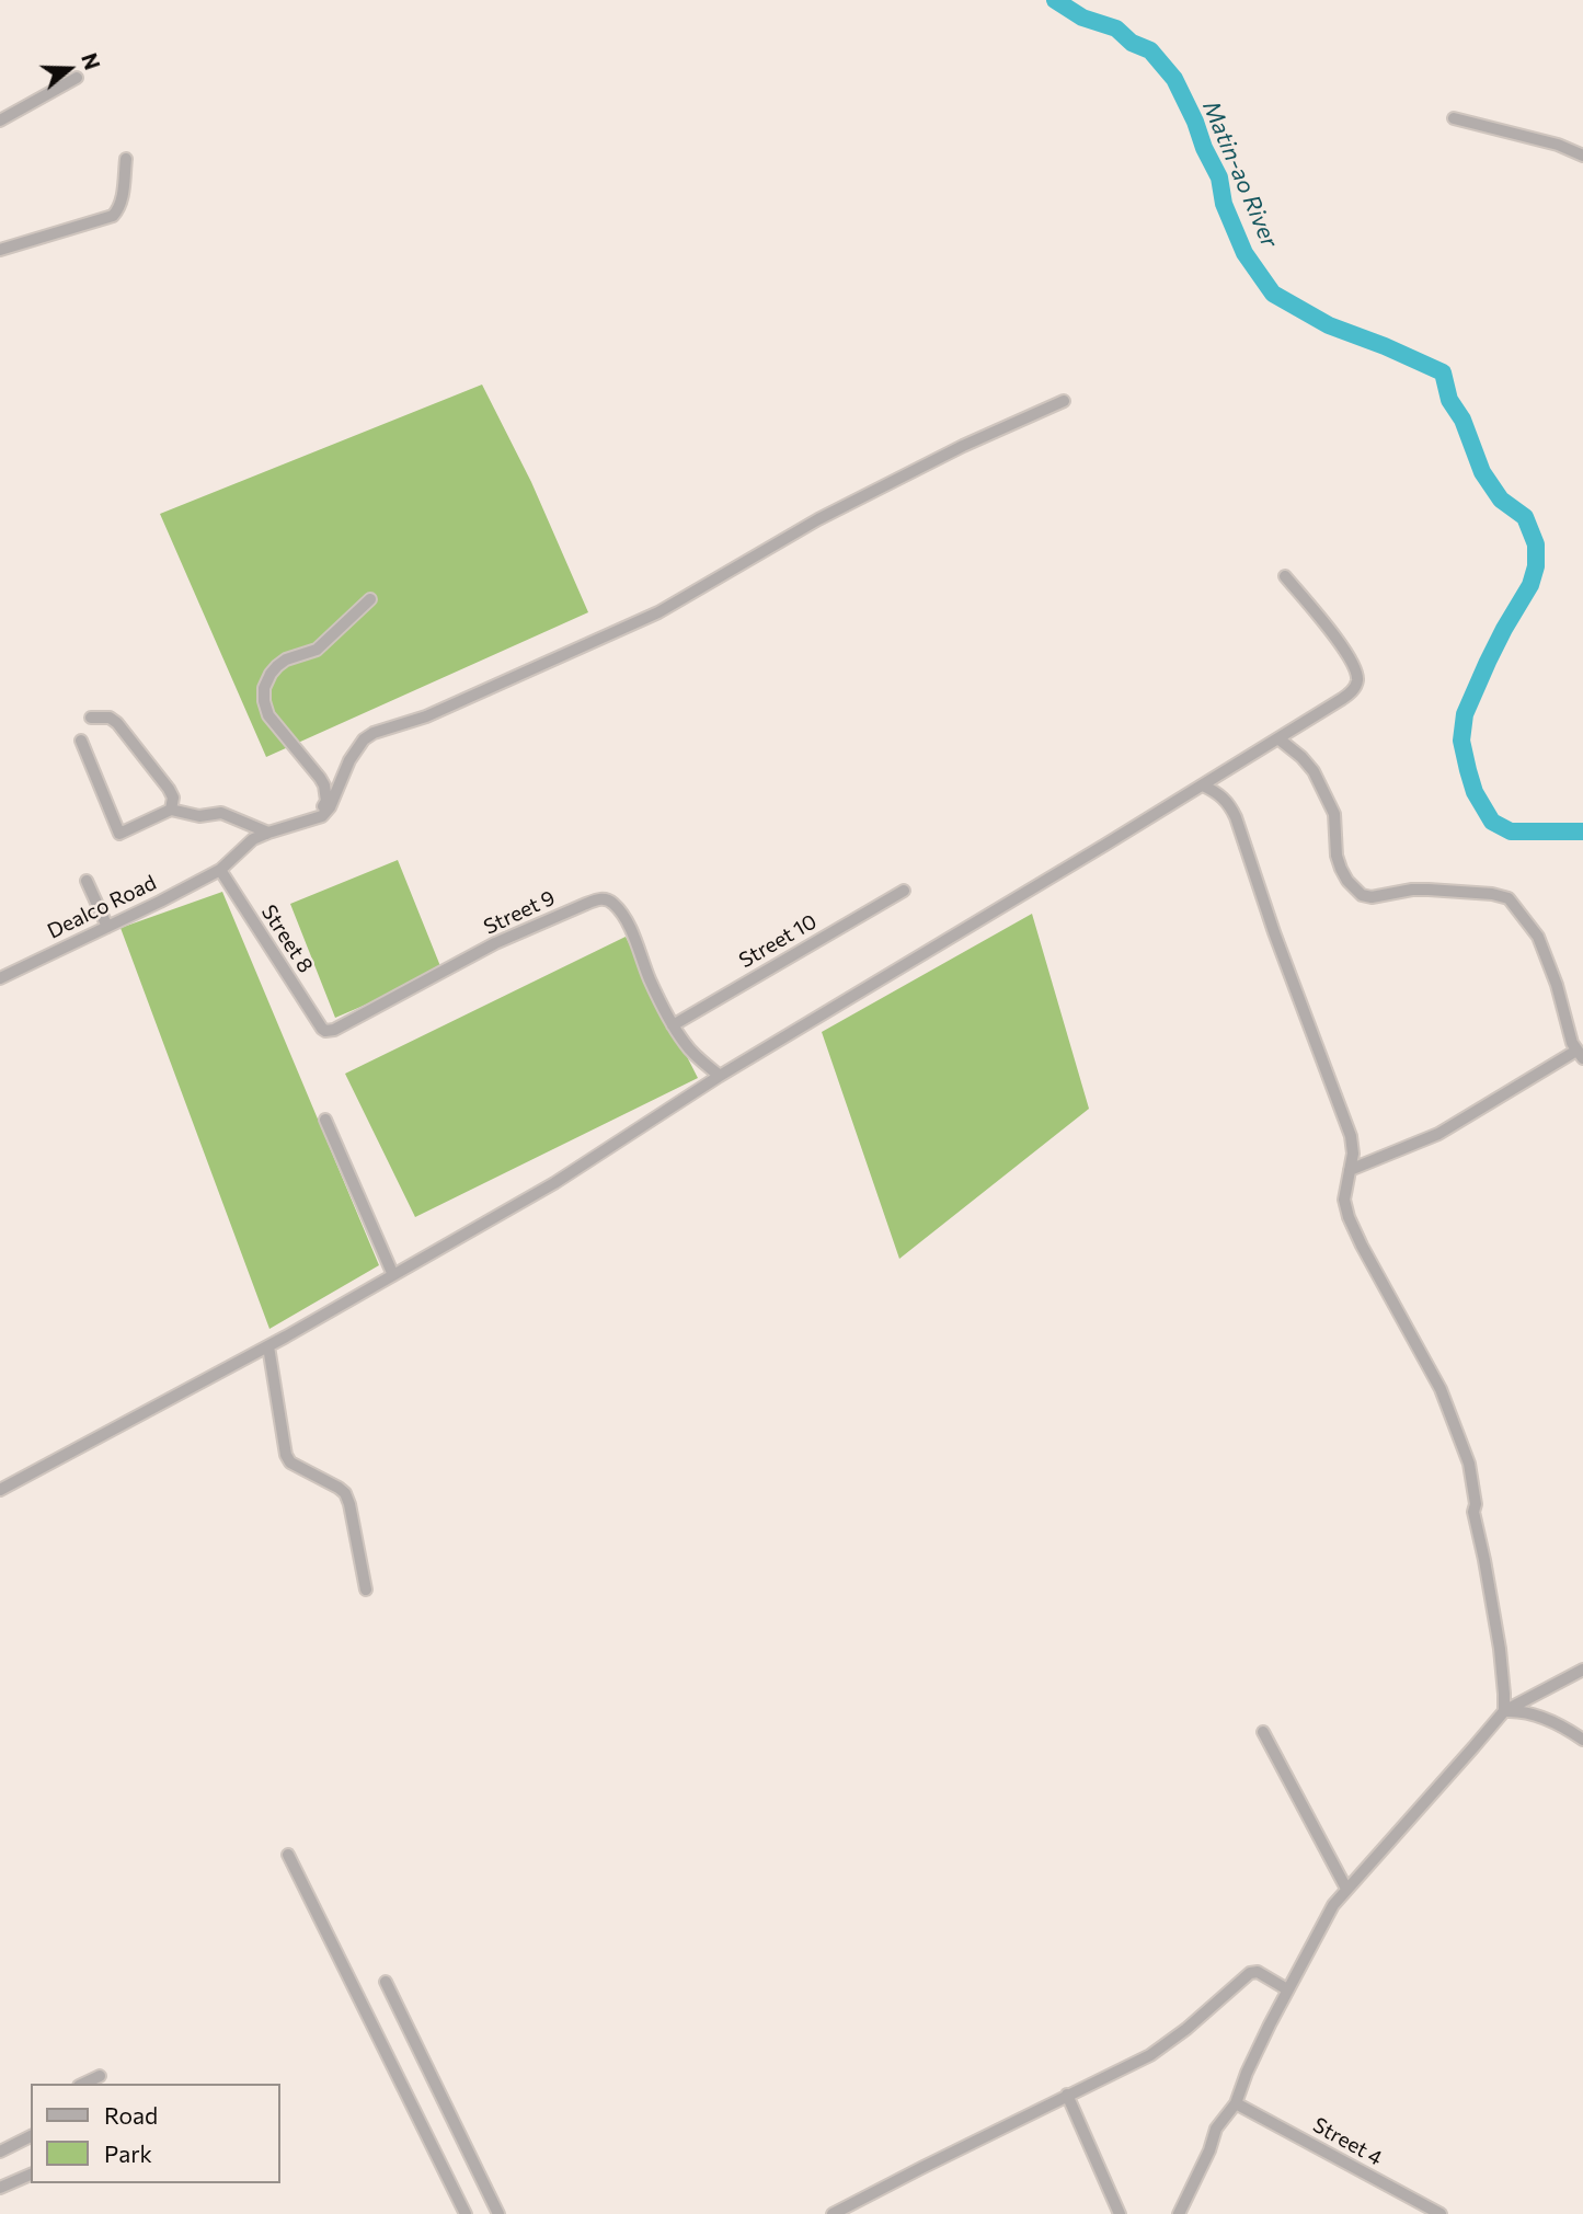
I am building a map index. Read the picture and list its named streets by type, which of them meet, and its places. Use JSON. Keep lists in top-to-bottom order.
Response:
{
  "streets": {
    "street": [
      "Dealco Road",
      "Street 9",
      "Street 8",
      "Street 10",
      "Street 4"
    ]
  },
  "crossings": [
    ["Dealco Road", "Street 8"],
    ["Street 9", "Street 8"],
    ["Street 9", "Street 10"]
  ],
  "water": ["Matin-ao River"],
  "legend": ["Road", "Park"],
  "north": "right"
}
